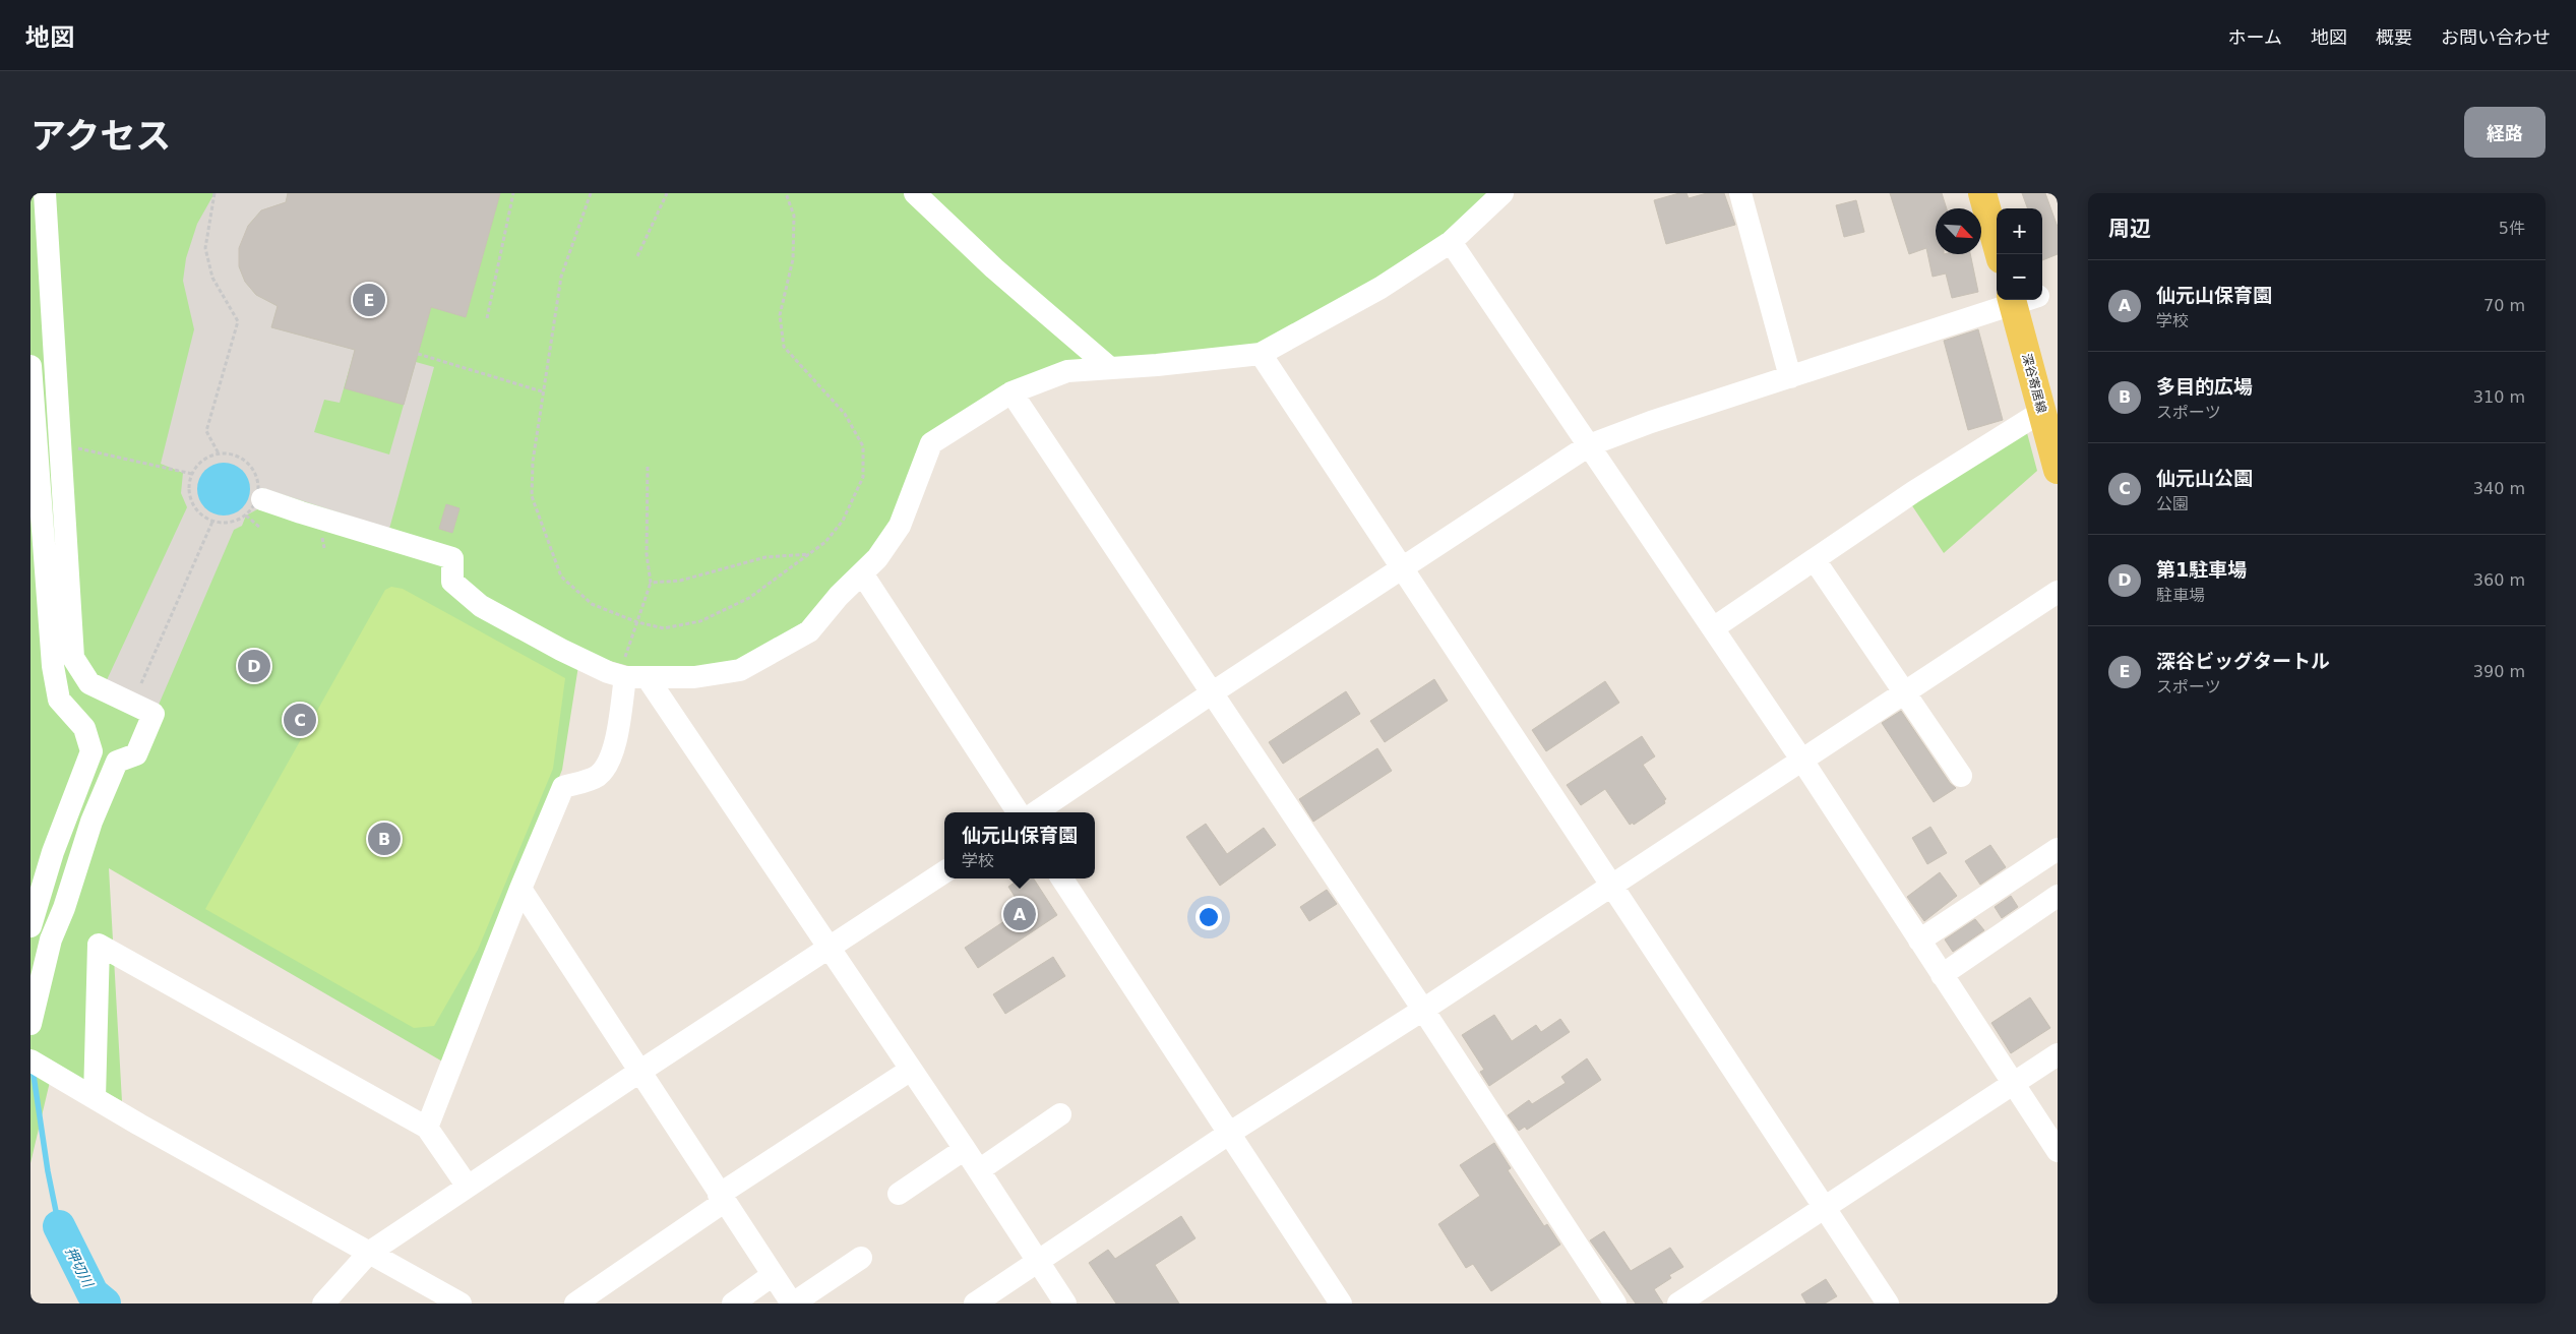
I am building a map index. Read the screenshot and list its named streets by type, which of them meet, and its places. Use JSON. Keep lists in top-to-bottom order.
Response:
{
  "streets": {
    "main road": ["深谷寄居線"]
  },
  "water": ["押切川"],
  "north": "bottom right",
  "page": {
    "header": "地図",
    "nav": [
      "ホーム",
      "地図",
      "概要",
      "お問い合わせ"
    ],
    "title": "アクセス",
    "buttons": "経路",
    "heading": ["周辺", "5件"],
    "map_buttons": ["+", "−"],
    "list": [
      {
        "mark": "A",
        "name": "仙元山保育園",
        "note": "学校",
        "value": "70 m"
      },
      {
        "mark": "B",
        "name": "多目的広場",
        "note": "スポーツ",
        "value": "310 m"
      },
      {
        "mark": "C",
        "name": "仙元山公園",
        "note": "公園",
        "value": "340 m"
      },
      {
        "mark": "D",
        "name": "第1駐車場",
        "note": "駐車場",
        "value": "360 m"
      },
      {
        "mark": "E",
        "name": "深谷ビッグタートル",
        "note": "スポーツ",
        "value": "390 m"
      }
    ],
    "pins": [
      "E",
      "D",
      "C",
      "B",
      "A"
    ],
    "popup": ["仙元山保育園", "学校"]
  }
}
